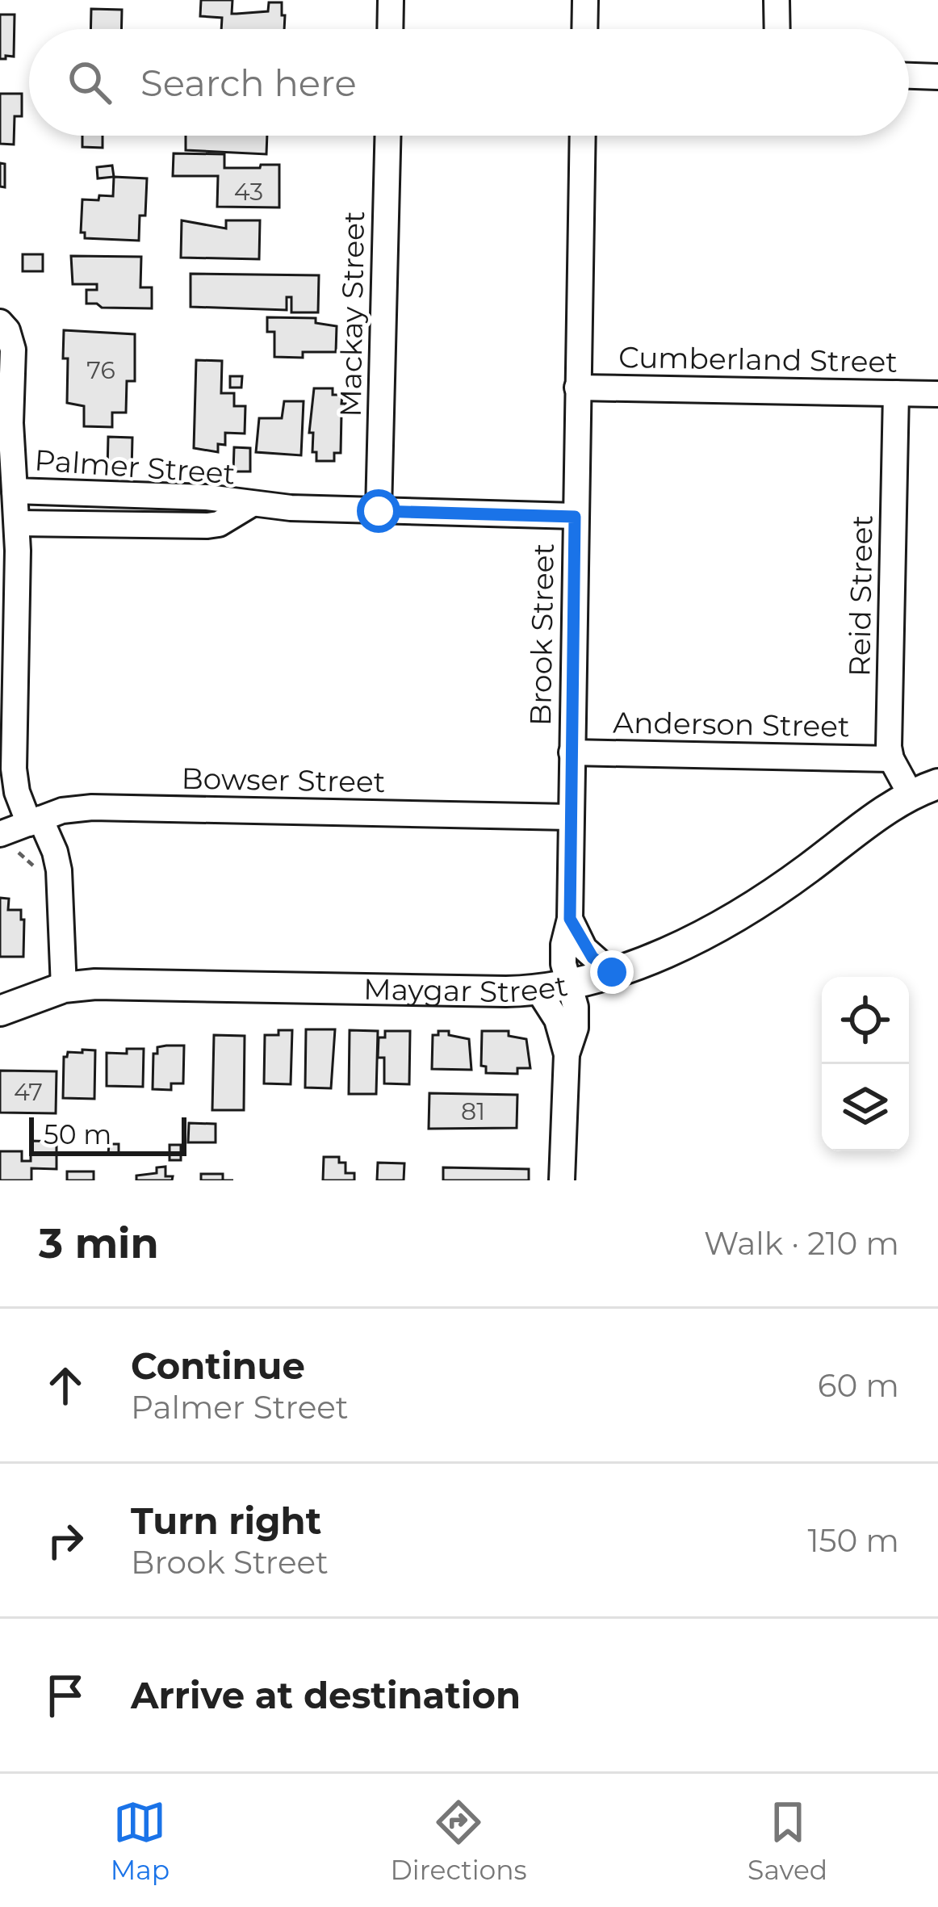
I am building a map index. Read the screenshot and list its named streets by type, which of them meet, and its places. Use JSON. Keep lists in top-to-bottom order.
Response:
{
  "streets": {
    "main road": ["Maygar Street"],
    "street": [
      "Mackay Street",
      "Cumberland Street",
      "Palmer Street",
      "Reid Street",
      "Brook Street",
      "Anderson Street",
      "Bowser Street"
    ]
  },
  "crossings": [
    ["Mackay Street", "Palmer Street"],
    ["Cumberland Street", "Reid Street"],
    ["Cumberland Street", "Brook Street"],
    ["Palmer Street", "Brook Street"],
    ["Reid Street", "Anderson Street"],
    ["Reid Street", "Maygar Street"],
    ["Brook Street", "Anderson Street"],
    ["Brook Street", "Bowser Street"],
    ["Brook Street", "Maygar Street"]
  ],
  "house_numbers": [
    "43",
    "76",
    "47",
    "81"
  ],
  "scale_bar": "50 m",
  "page": {
    "search": "Search here",
    "scale": "50 m",
    "heading": ["3 min", "Walk · 210 m"],
    "list": [
      ["Continue", "Palmer Street", "60 m"],
      ["Turn right", "Brook Street", "150 m"],
      "Arrive at destination"
    ],
    "nav": ["Map", "Directions", "Saved"]
  }
}
